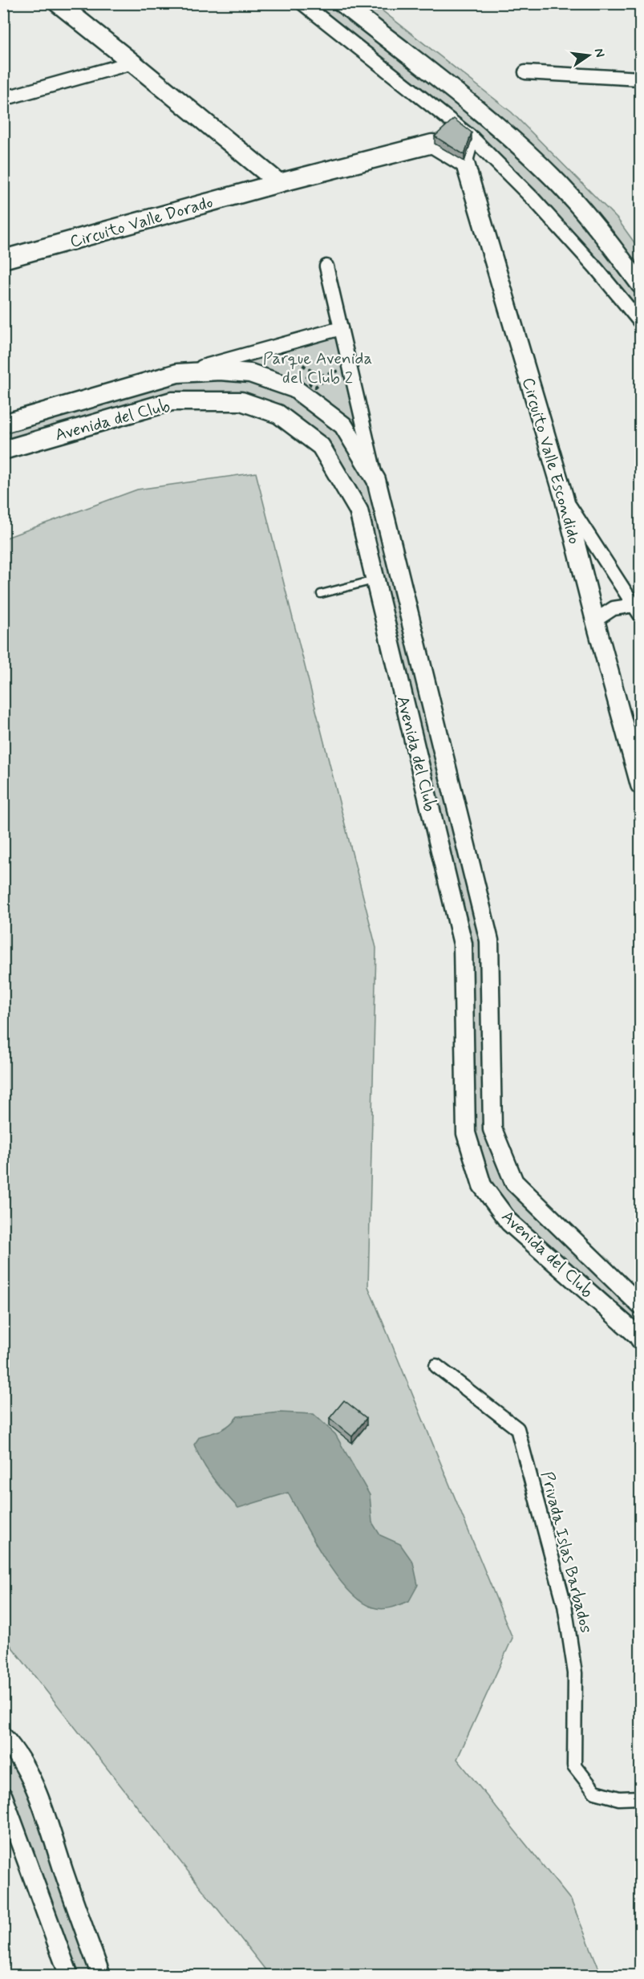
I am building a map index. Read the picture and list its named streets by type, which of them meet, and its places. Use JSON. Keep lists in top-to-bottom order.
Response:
{
  "streets": {
    "street": [
      "Circuito Valle Dorado",
      "Avenida del Club",
      "Circuito Valle Escondido",
      "Privada Islas Barbados"
    ]
  },
  "parks": ["Parque Avenida del Club 2"],
  "north": "right"
}
